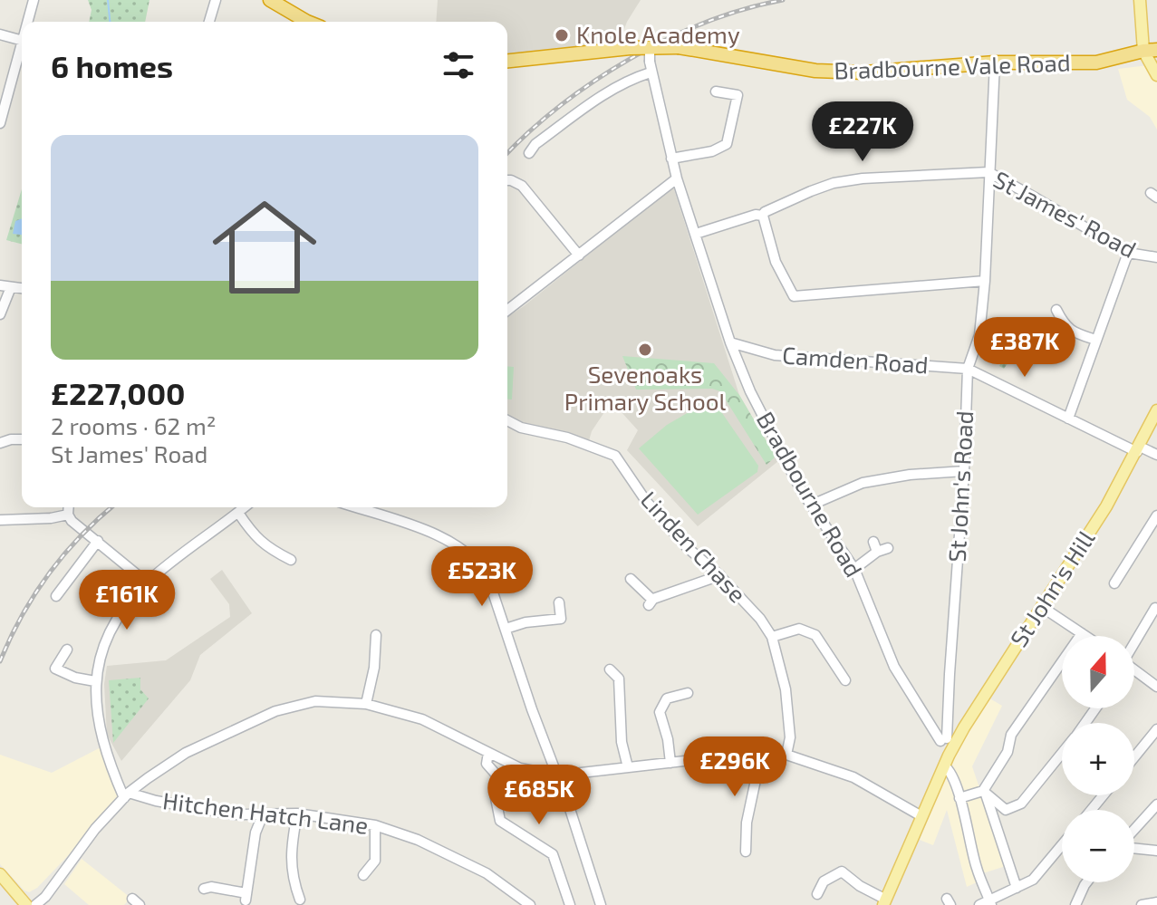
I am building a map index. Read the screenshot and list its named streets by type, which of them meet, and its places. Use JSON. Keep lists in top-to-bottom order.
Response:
{
  "streets": {
    "highway": ["Bradbourne Vale Road"],
    "main road": ["St John's Hill"],
    "street": [
      "St James' Road",
      "Camden Road",
      "St John's Road",
      "Bradbourne Road",
      "Linden Chase",
      "Hitchen Hatch Lane"
    ]
  },
  "crossings": [
    ["Bradbourne Vale Road", "St John's Road"],
    ["Bradbourne Vale Road", "Bradbourne Road"],
    ["St James' Road", "St John's Road"],
    ["St James' Road", "Bradbourne Road"],
    ["Camden Road", "St John's Road"],
    ["Camden Road", "Bradbourne Road"],
    ["Camden Road", "St John's Hill"],
    ["St John's Road", "Bradbourne Road"],
    ["St John's Road", "St John's Hill"],
    ["Bradbourne Road", "St John's Hill"]
  ],
  "places": ["Knole Academy", "Sevenoaks Primary School"],
  "north": "top",
  "page": {
    "heading": "6 homes",
    "price": [
      "£227K",
      "£387K",
      "£523K",
      "£161K",
      "£296K",
      "£685K"
    ],
    "list": [
      {
        "name": "£227,000",
        "note": "2 rooms · 62 m² · St James' Road"
      }
    ],
    "map_buttons": ["+", "−"]
  }
}
